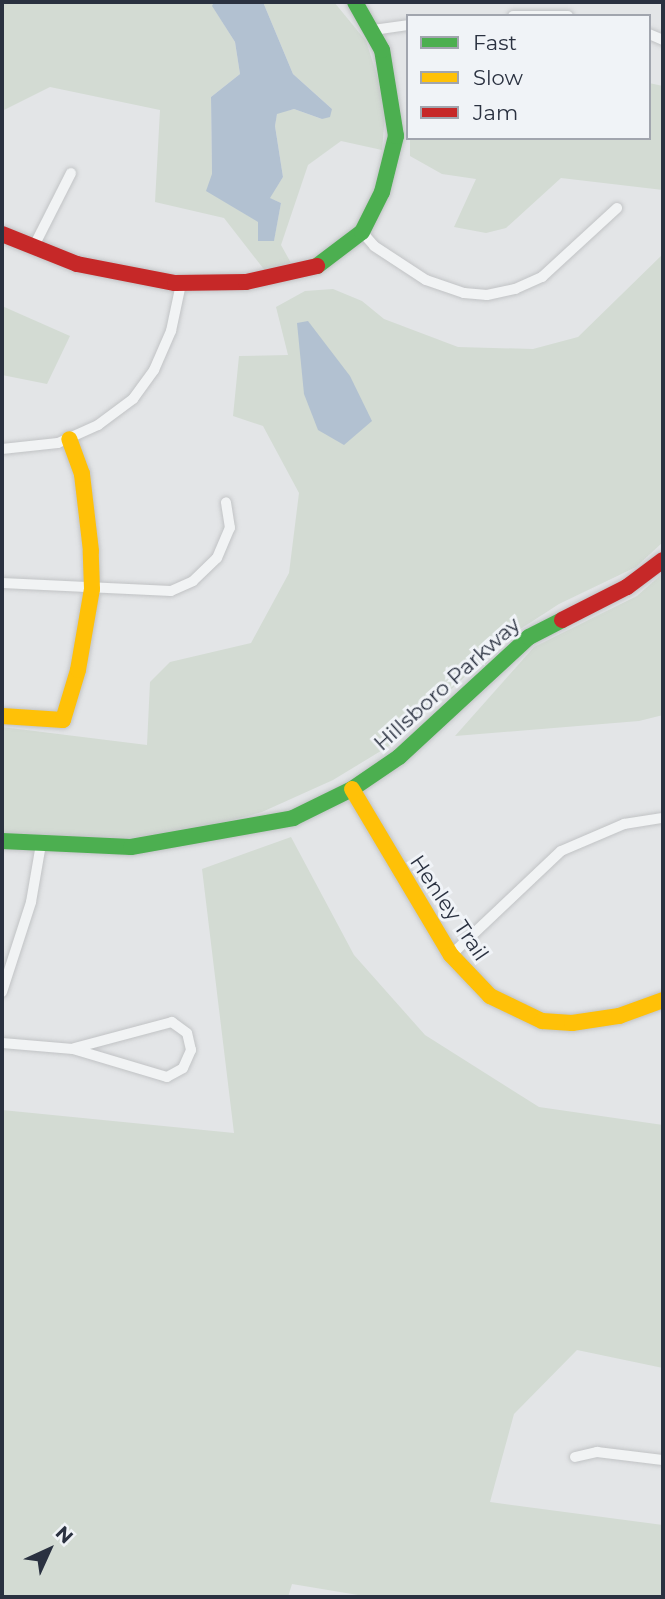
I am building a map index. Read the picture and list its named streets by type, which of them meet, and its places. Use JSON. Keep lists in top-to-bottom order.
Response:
{
  "streets": {
    "street": ["Hillsboro Parkway", "Henley Trail"]
  },
  "crossings": [
    ["Hillsboro Parkway", "Henley Trail"]
  ],
  "legend": ["Fast", "Slow", "Jam"],
  "north": "top right"
}
